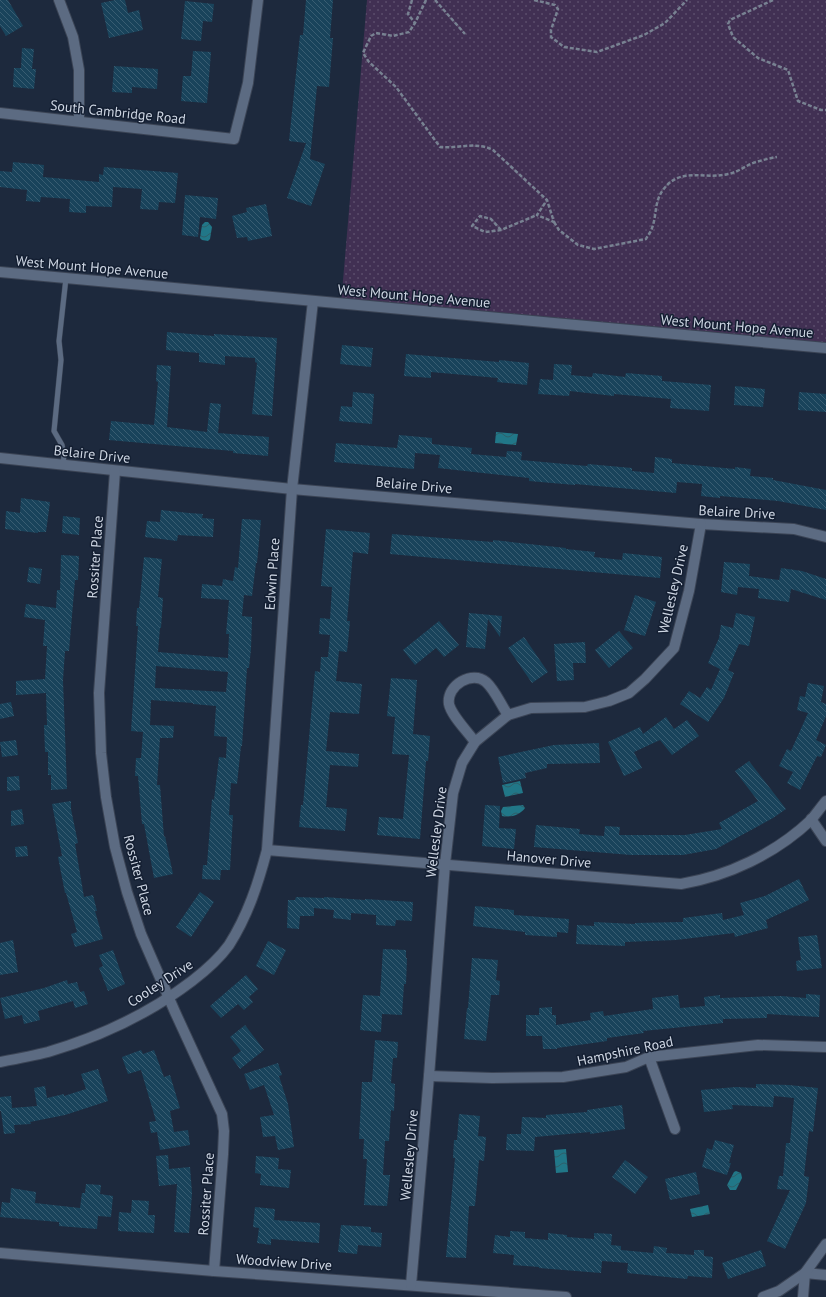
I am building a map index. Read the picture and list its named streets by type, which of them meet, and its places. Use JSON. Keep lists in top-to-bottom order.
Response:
{
  "streets": {
    "street": [
      "South Cambridge Road",
      "West Mount Hope Avenue",
      "Belaire Drive",
      "Rossiter Place",
      "Edwin Place",
      "Wellesley Drive",
      "Hanover Drive",
      "Cooley Drive",
      "Hampshire Road",
      "Woodview Drive"
    ]
  },
  "crossings": [
    ["West Mount Hope Avenue", "Edwin Place"],
    ["Belaire Drive", "Rossiter Place"],
    ["Belaire Drive", "Edwin Place"],
    ["Belaire Drive", "Wellesley Drive"],
    ["Rossiter Place", "Cooley Drive"],
    ["Rossiter Place", "Woodview Drive"],
    ["Edwin Place", "Hanover Drive"],
    ["Edwin Place", "Cooley Drive"],
    ["Wellesley Drive", "Hanover Drive"],
    ["Wellesley Drive", "Hampshire Road"],
    ["Wellesley Drive", "Woodview Drive"],
    ["Hanover Drive", "Cooley Drive"]
  ]
}
